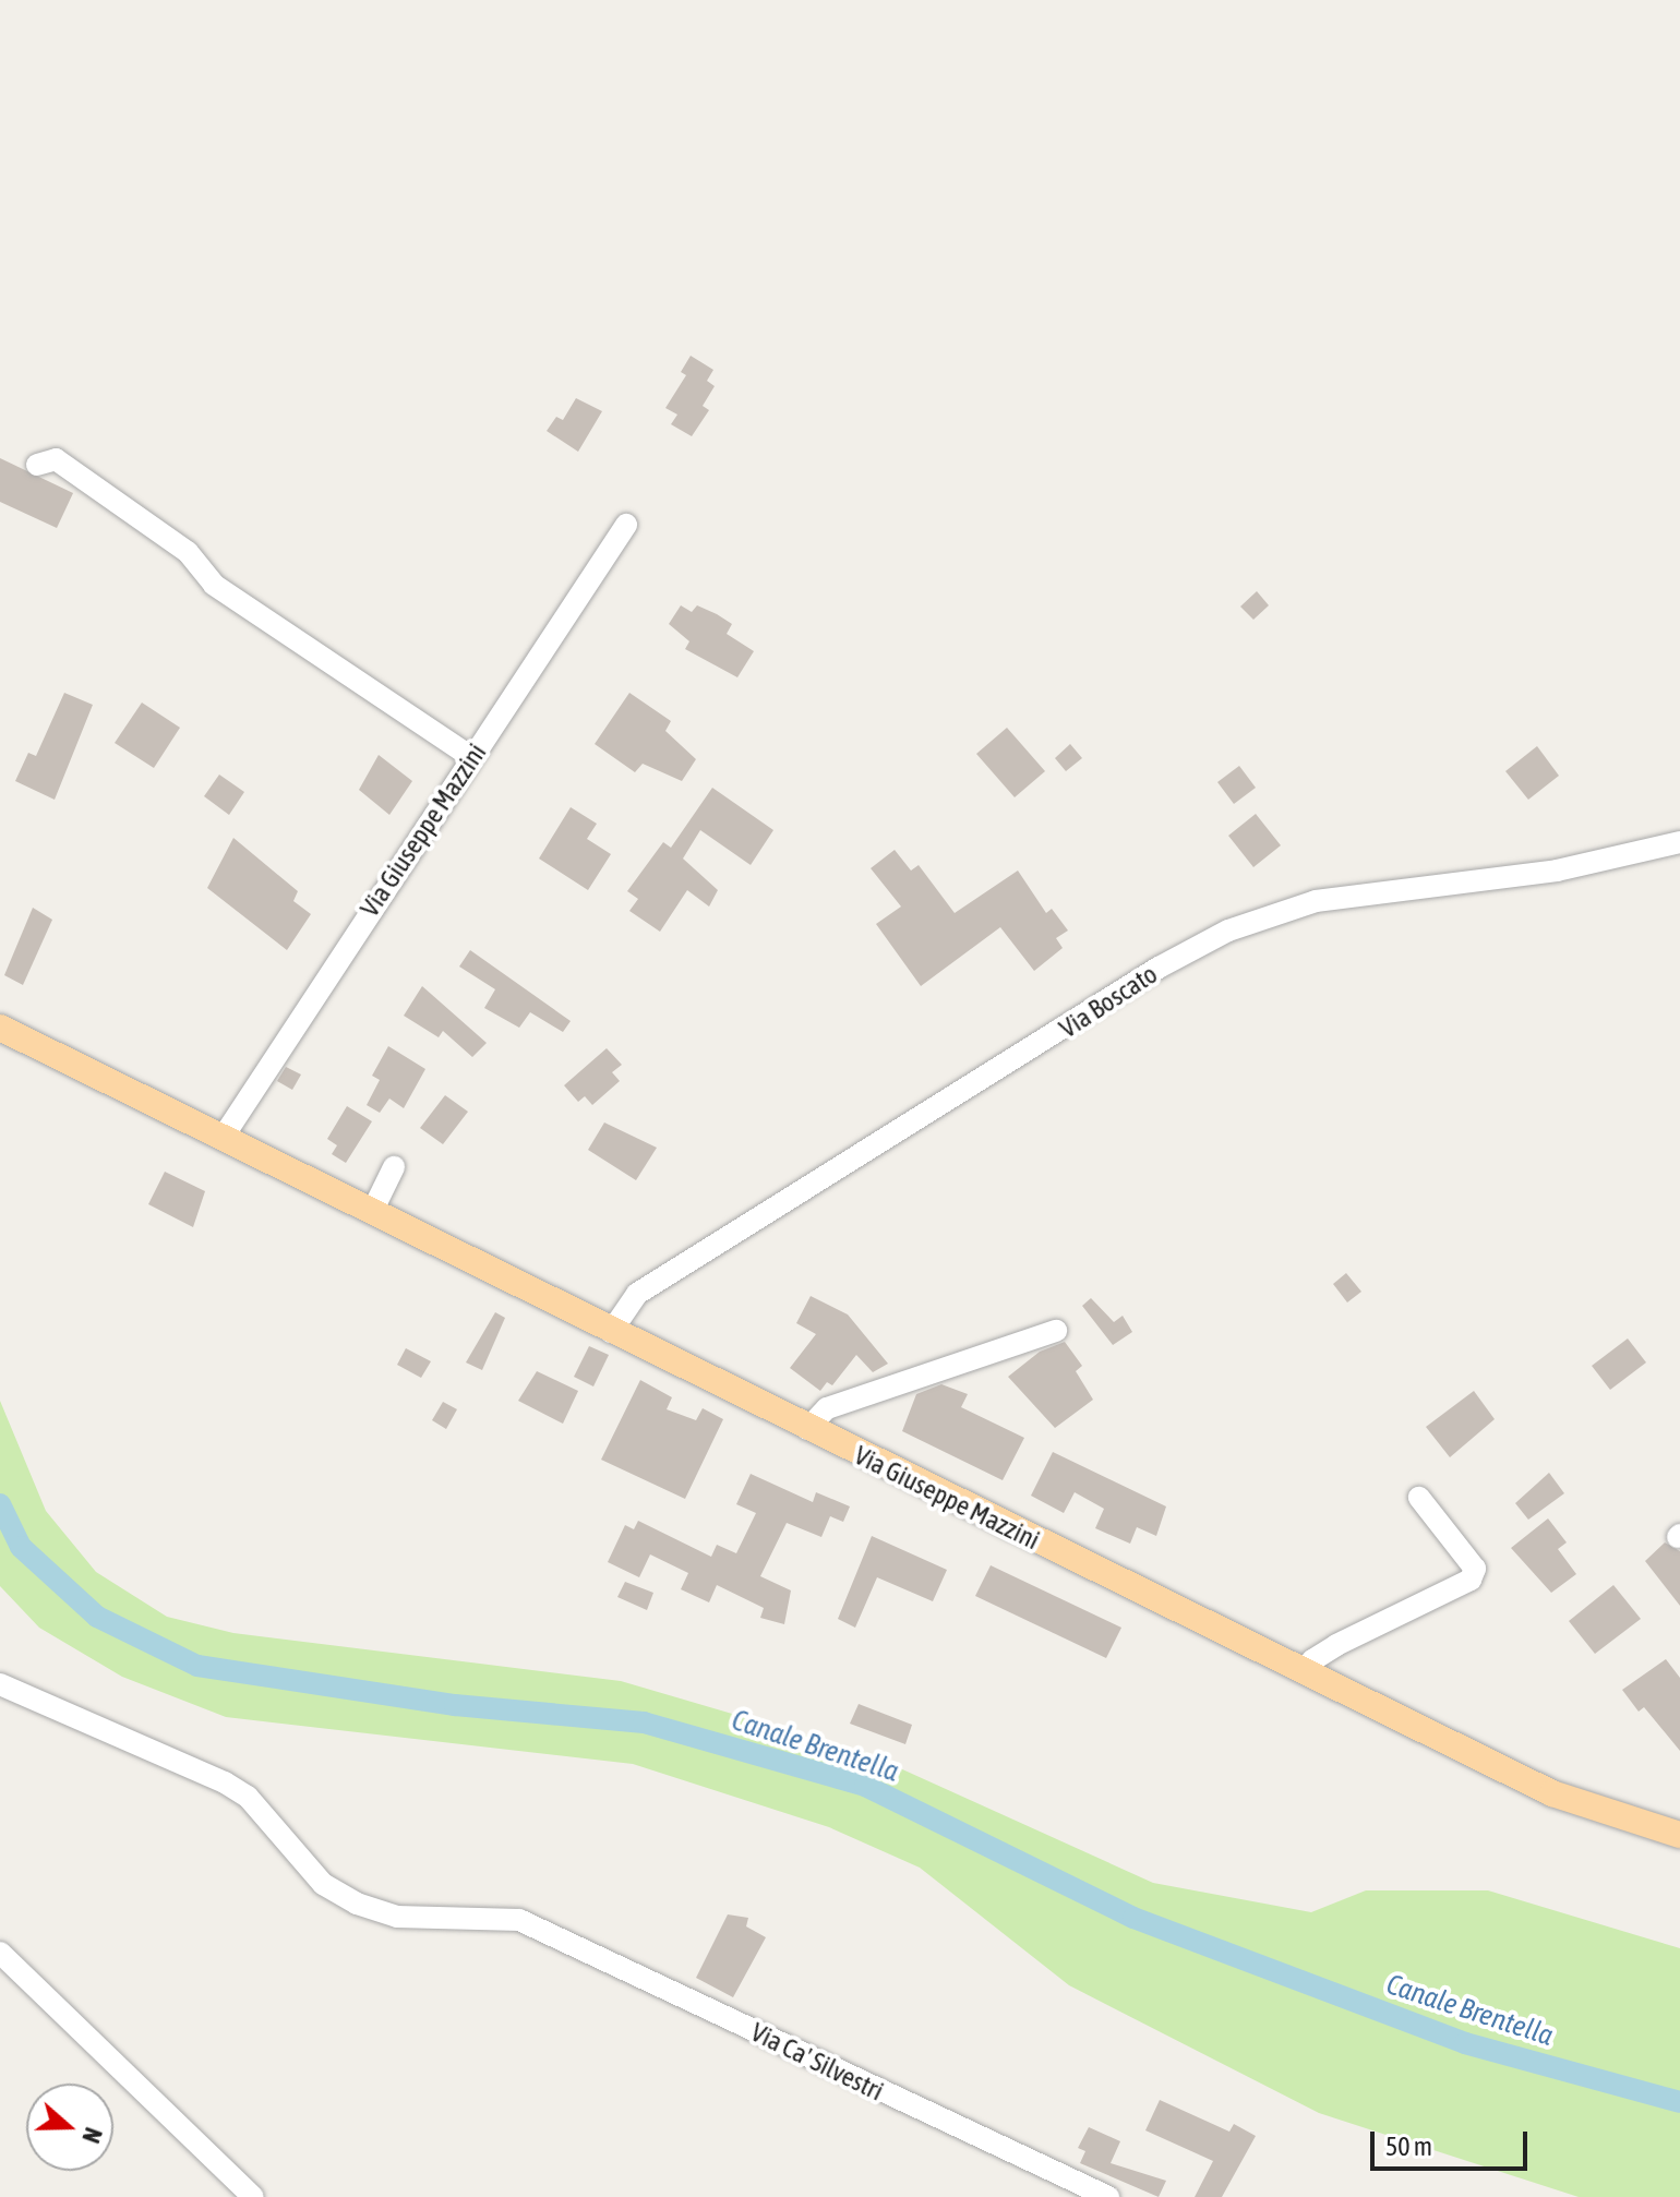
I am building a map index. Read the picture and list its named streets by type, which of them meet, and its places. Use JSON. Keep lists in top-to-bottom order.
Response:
{
  "streets": {
    "main road": ["Via Giuseppe Mazzini"],
    "street": ["Via Boscato", "Via Ca' Silvestri"]
  },
  "crossings": [
    ["Via Giuseppe Mazzini", "Via Boscato"]
  ],
  "water": ["Canale Brentella"],
  "scale_bar": "50 m",
  "north": "right"
}
